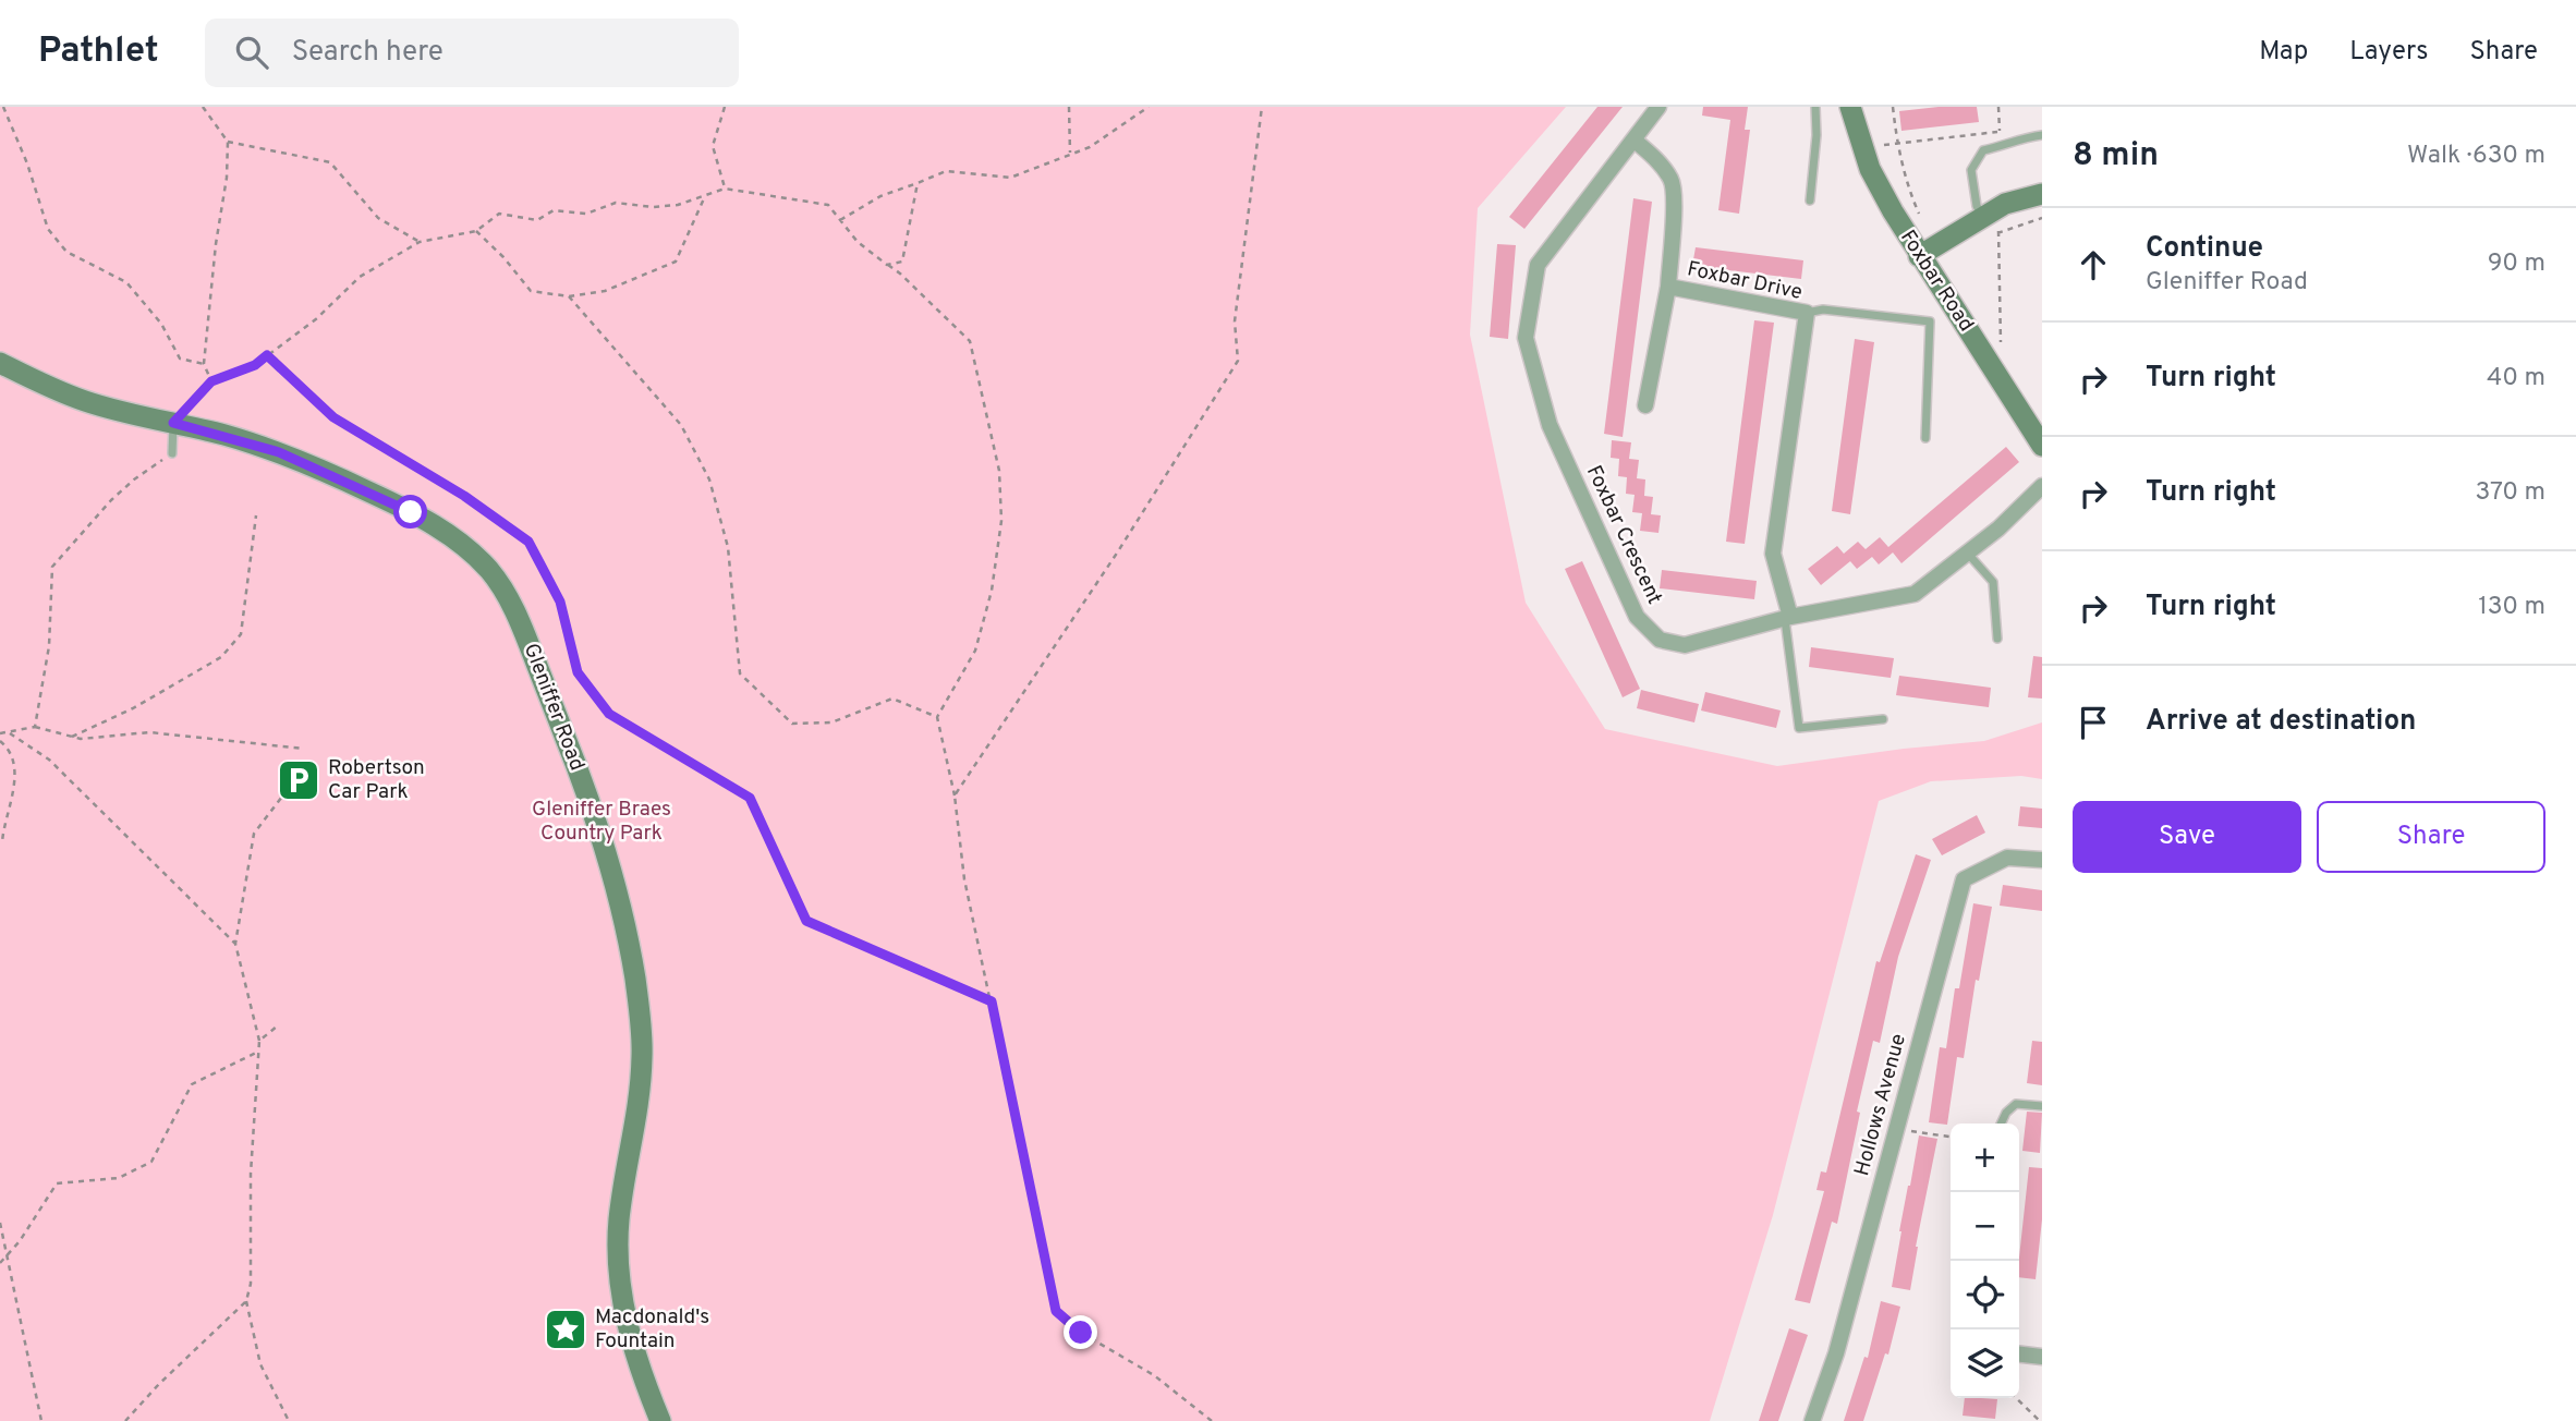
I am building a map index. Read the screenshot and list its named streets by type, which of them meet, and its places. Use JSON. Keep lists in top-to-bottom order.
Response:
{
  "streets": {
    "main road": ["Foxbar Road", "Gleniffer Road"],
    "street": ["Foxbar Drive", "Foxbar Crescent", "Hollows Avenue"]
  },
  "crossings": [
    ["Foxbar Drive", "Foxbar Crescent"]
  ],
  "parks": ["Gleniffer Braes Country Park"],
  "places": {
    "parking": ["Robertson Car Park"],
    "place": ["Macdonald's Fountain"]
  },
  "page": {
    "header": "Pathlet",
    "search": "Search here",
    "nav": ["Map", "Layers", "Share"],
    "heading": ["8 min", "Walk · 630 m"],
    "list": [
      ["Continue", "Gleniffer Road", "90 m"],
      ["Turn right", "40 m"],
      ["Turn right", "370 m"],
      ["Turn right", "130 m"],
      "Arrive at destination"
    ],
    "buttons": ["Save", "Share"],
    "map_buttons": ["+", "−"]
  }
}
